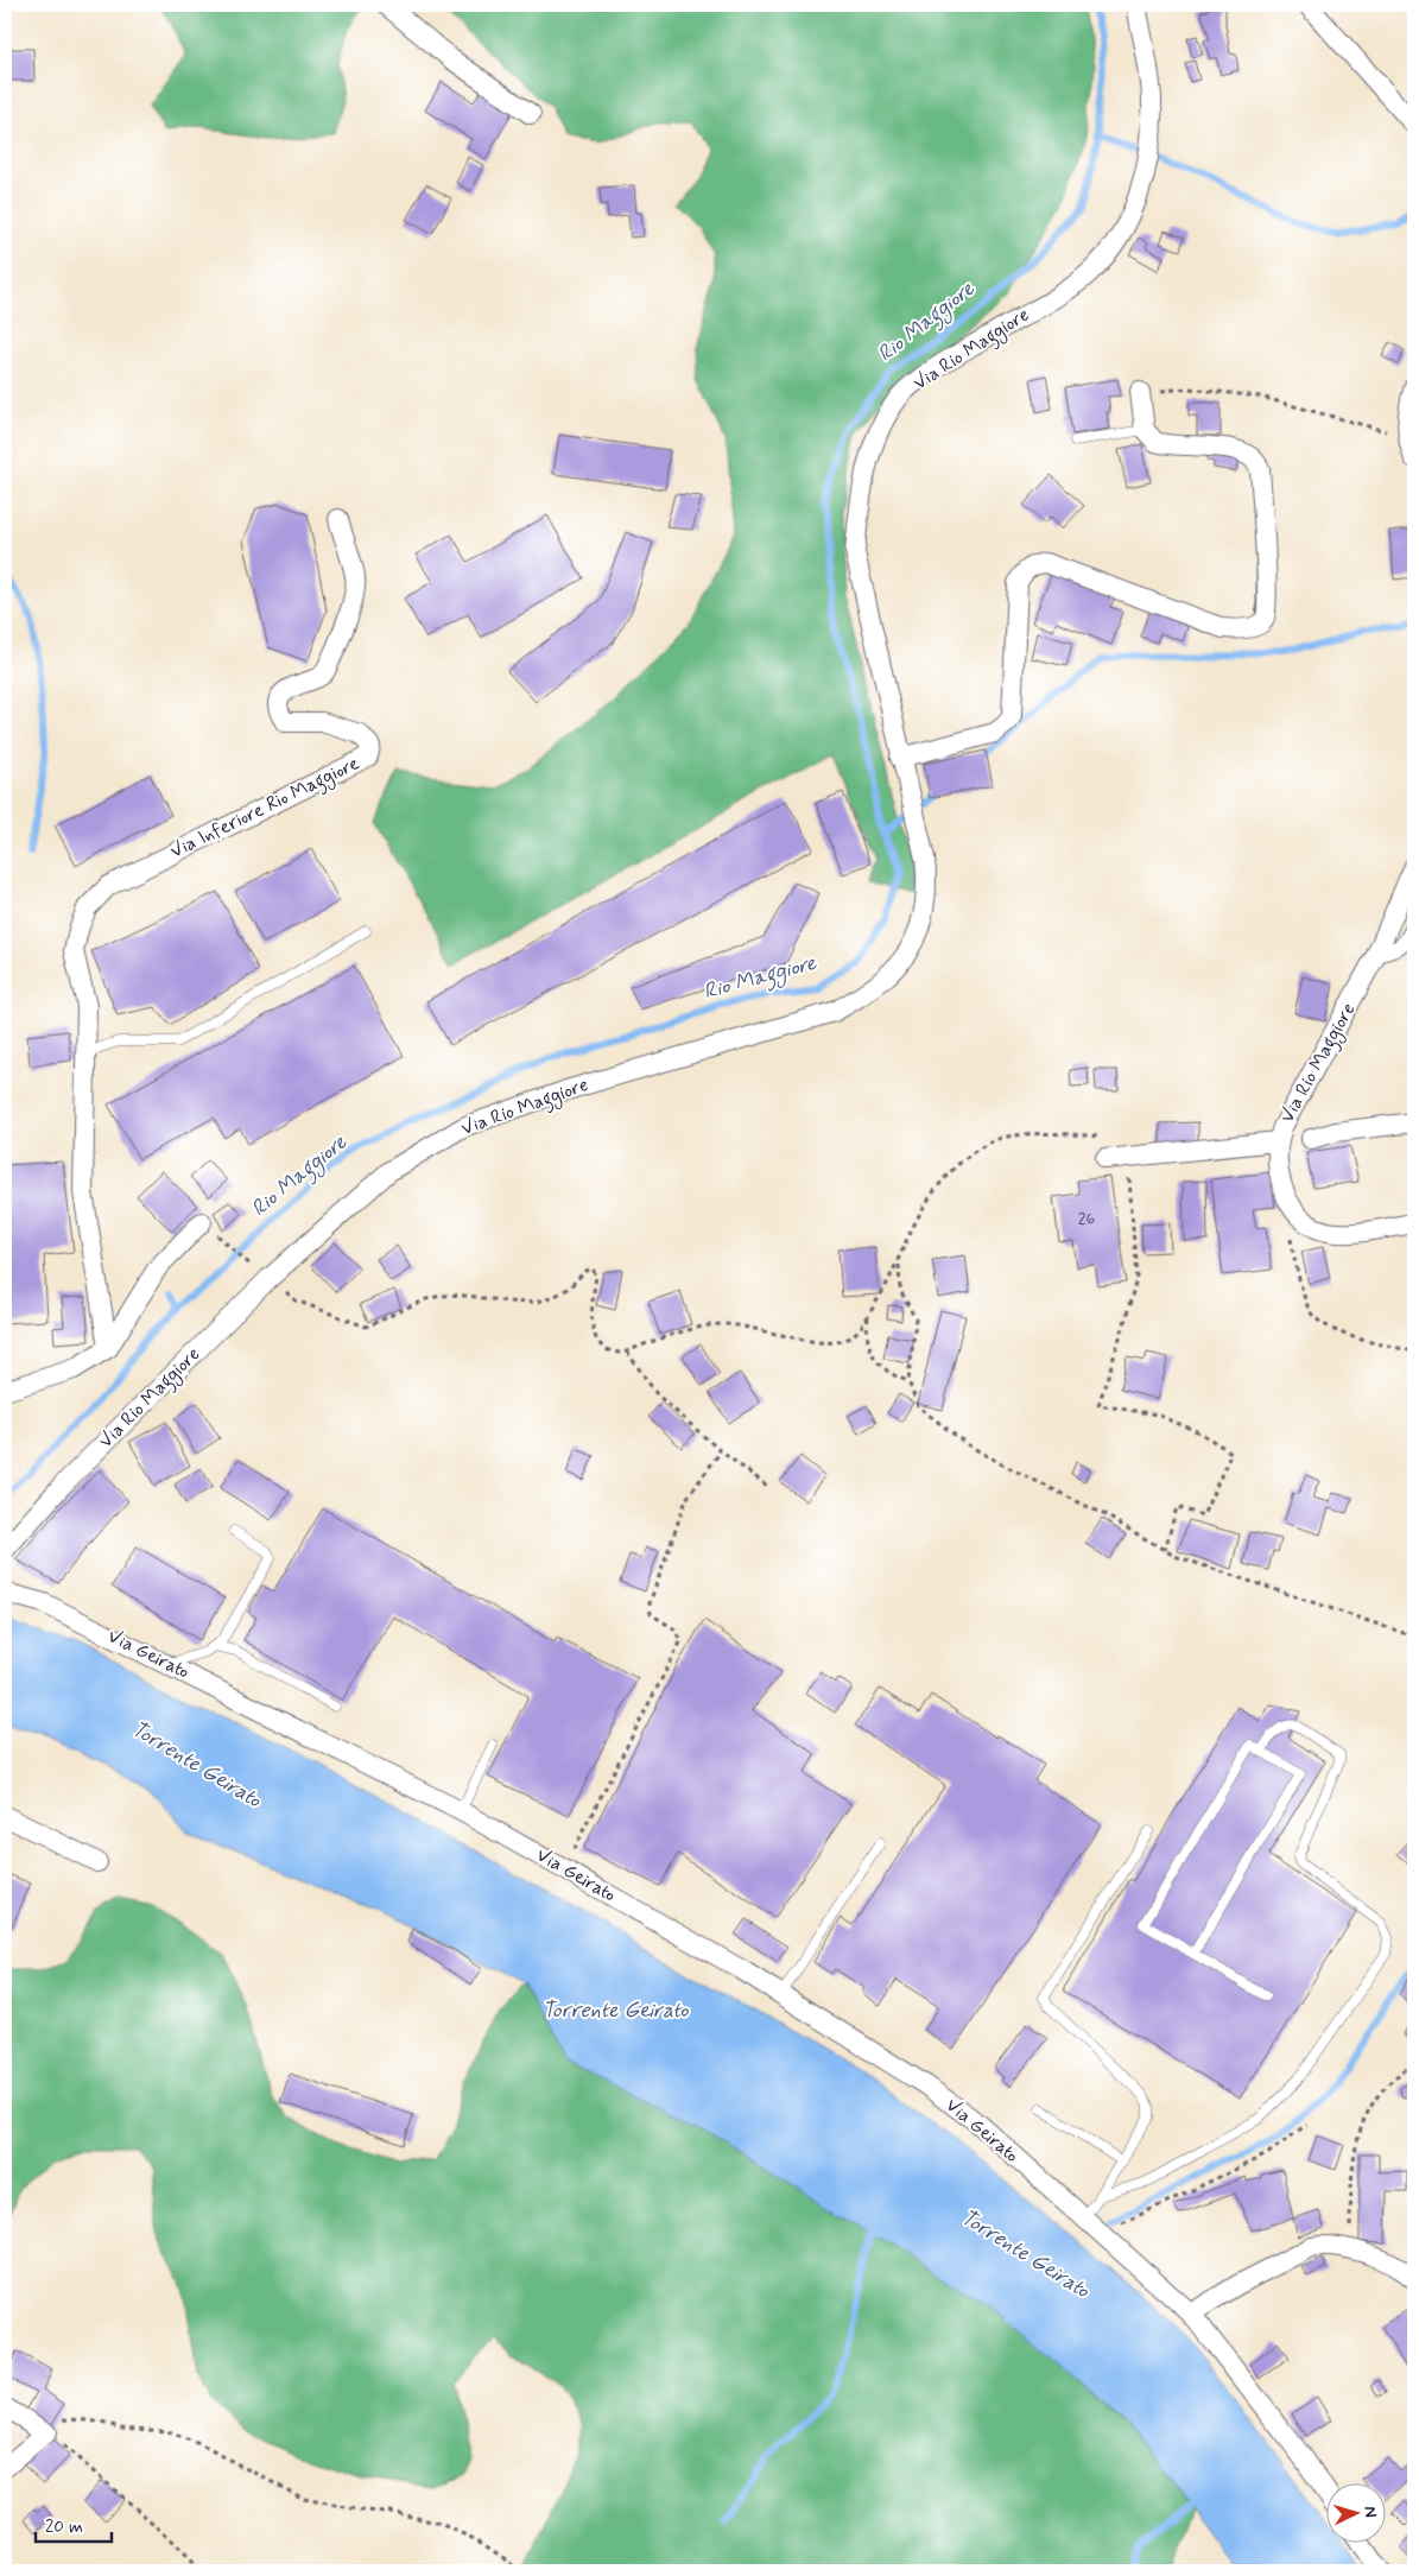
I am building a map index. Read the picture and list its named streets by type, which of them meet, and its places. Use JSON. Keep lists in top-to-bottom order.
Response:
{
  "streets": {
    "street": ["Via Rio Maggiore", "Via Inferiore Rio Maggiore", "Via Geirato"]
  },
  "water": ["Rio Maggiore", "Torrente Geirato"],
  "house_numbers": ["26"],
  "scale_bar": "20 m",
  "north": "right"
}
